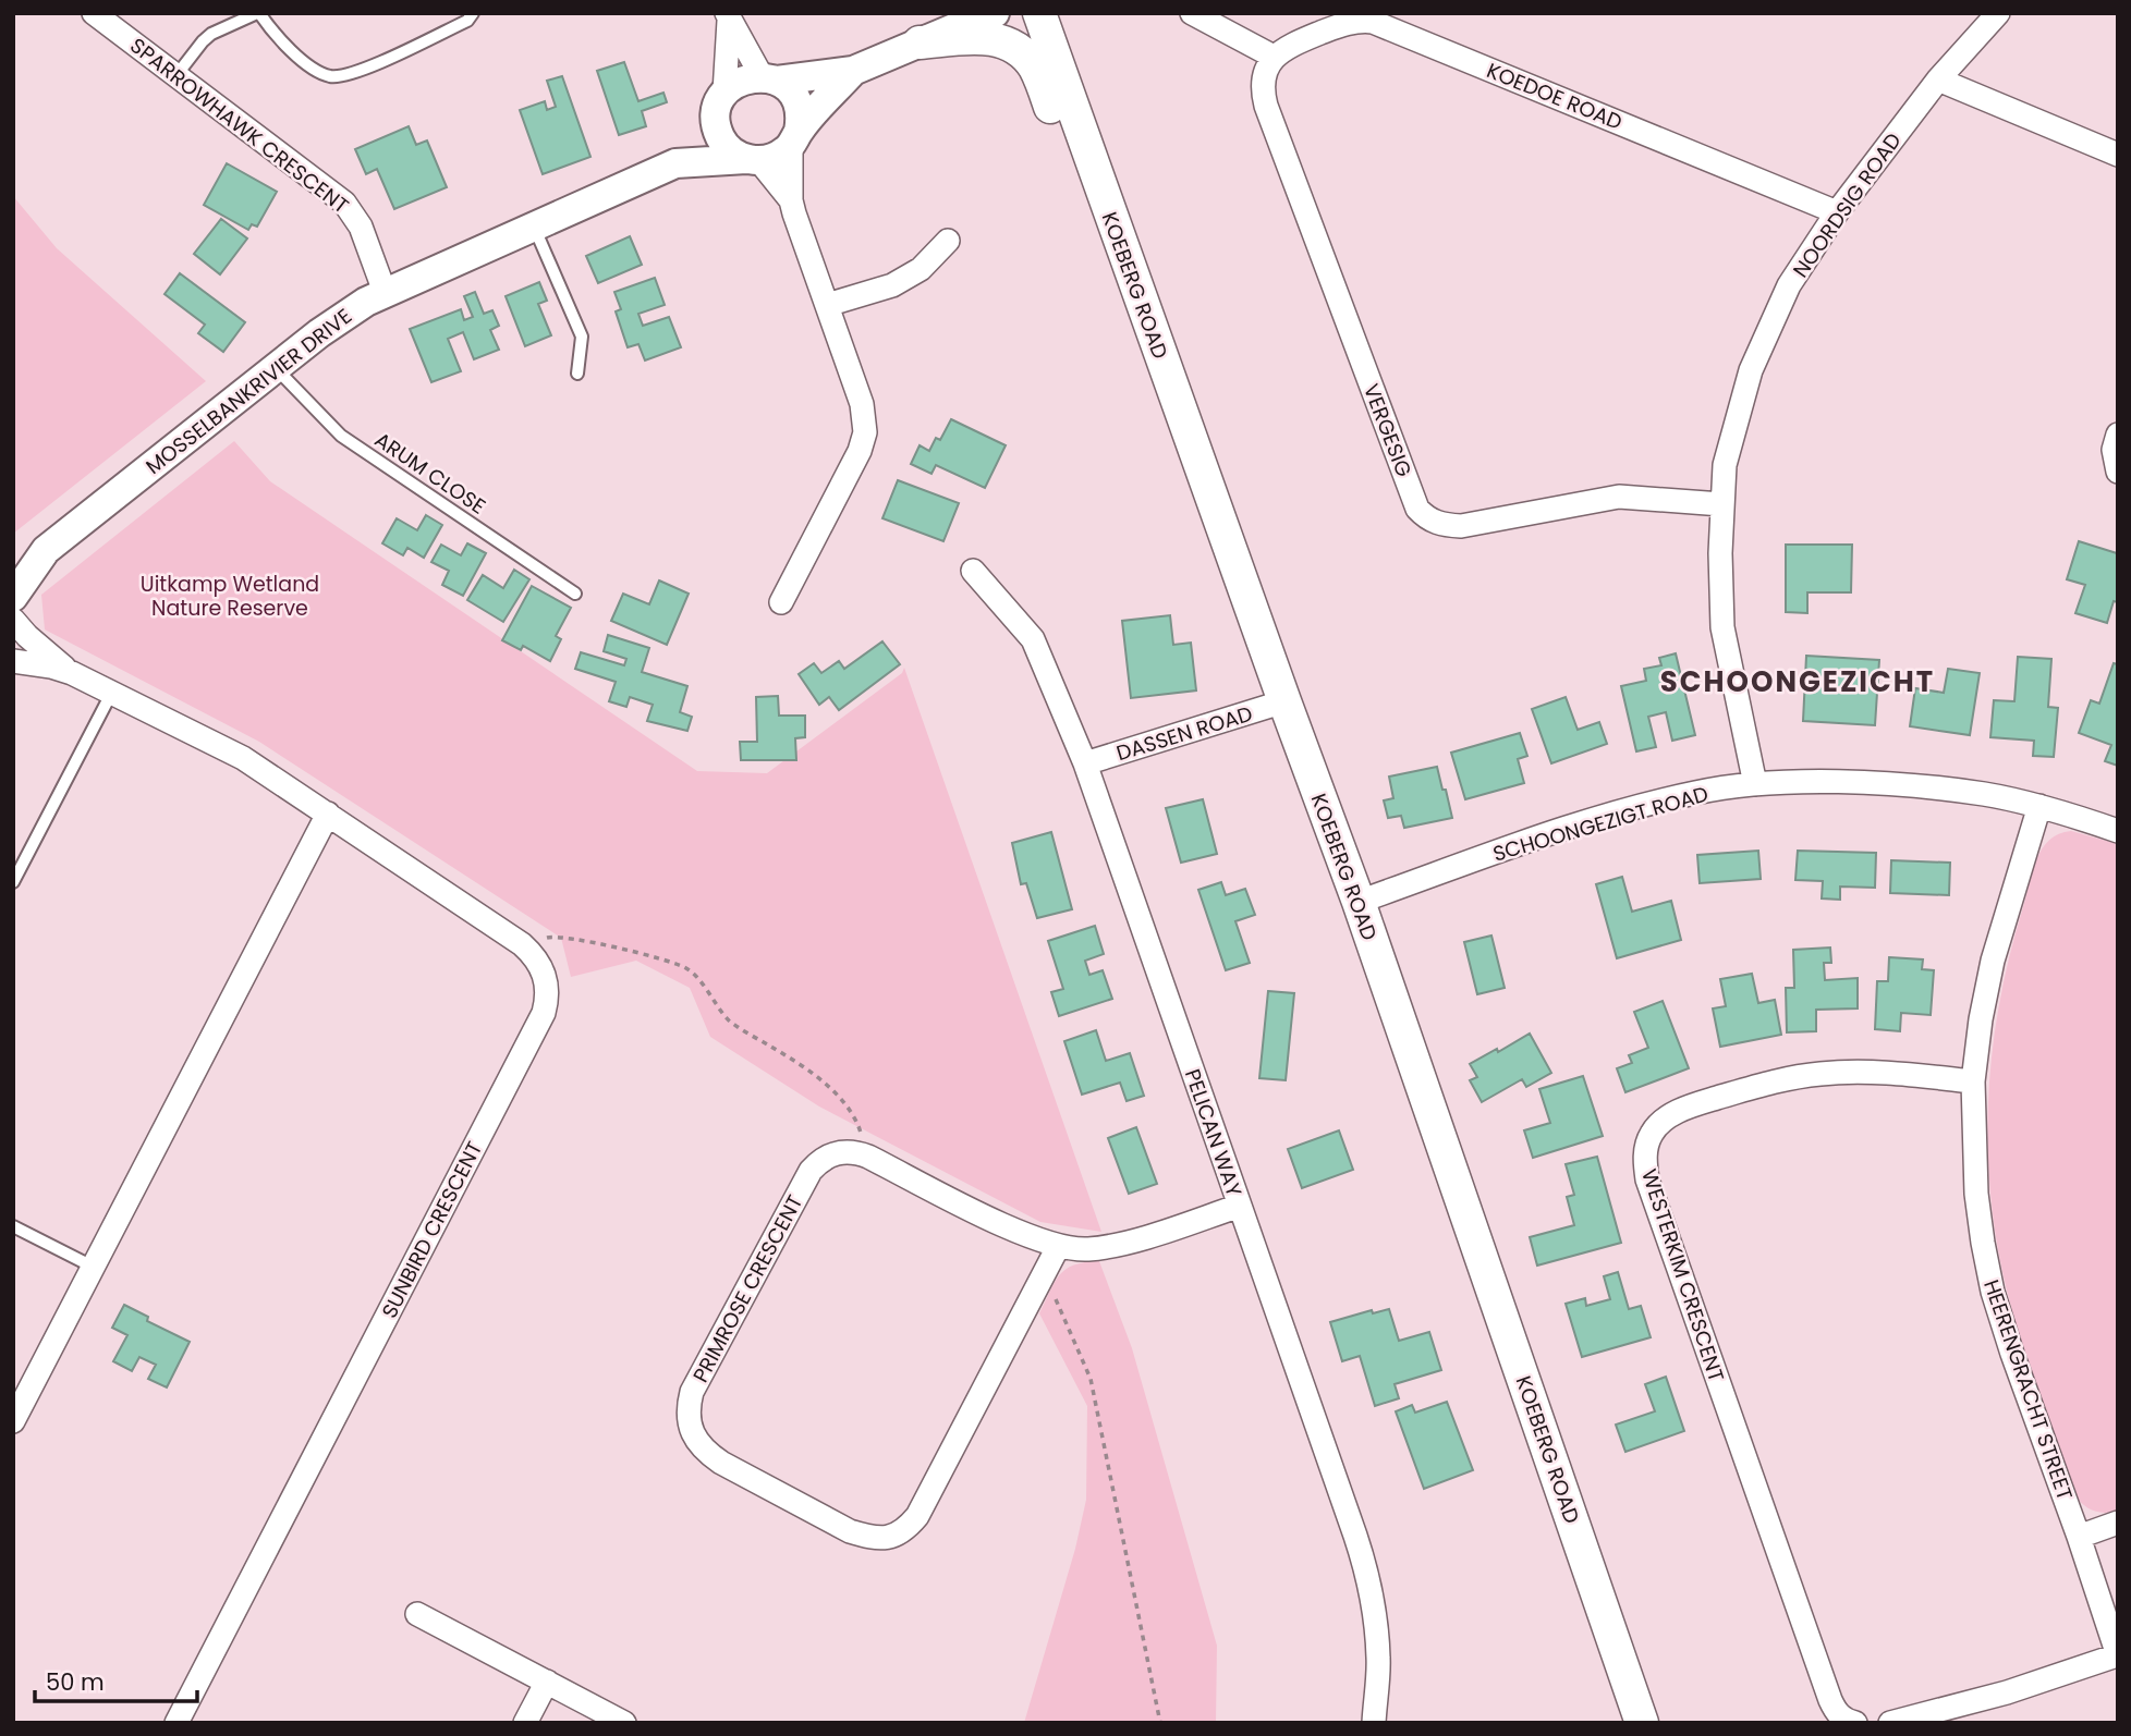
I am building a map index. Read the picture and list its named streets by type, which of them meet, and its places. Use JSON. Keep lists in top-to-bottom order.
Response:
{
  "streets": {
    "main road": ["KOEBERG ROAD"],
    "street": [
      "KOEDOE ROAD",
      "SPARROWHAWK CRESCENT",
      "NOORDSIG ROAD",
      "MOSSELBANKRIVIER DRIVE",
      "VERGESIG",
      "DASSEN ROAD",
      "SCHOONGEZIGT ROAD",
      "PELICAN WAY",
      "SUNBIRD CRESCENT",
      "WESTERKIM CRESCENT",
      "PRIMROSE CRESCENT",
      "HEERENGRACHT STREET"
    ],
    "lane": ["ARUM CLOSE"]
  },
  "crossings": [
    ["KOEDOE ROAD", "NOORDSIG ROAD"],
    ["KOEDOE ROAD", "VERGESIG"],
    ["SPARROWHAWK CRESCENT", "MOSSELBANKRIVIER DRIVE"],
    ["NOORDSIG ROAD", "VERGESIG"],
    ["NOORDSIG ROAD", "SCHOONGEZIGT ROAD"],
    ["KOEBERG ROAD", "DASSEN ROAD"],
    ["KOEBERG ROAD", "SCHOONGEZIGT ROAD"],
    ["MOSSELBANKRIVIER DRIVE", "ARUM CLOSE"],
    ["DASSEN ROAD", "PELICAN WAY"],
    ["SCHOONGEZIGT ROAD", "HEERENGRACHT STREET"],
    ["PELICAN WAY", "PRIMROSE CRESCENT"],
    ["WESTERKIM CRESCENT", "HEERENGRACHT STREET"]
  ],
  "districts": ["SCHOONGEZICHT"],
  "parks": ["Uitkamp Wetland Nature Reserve"],
  "scale_bar": "50 m"
}
